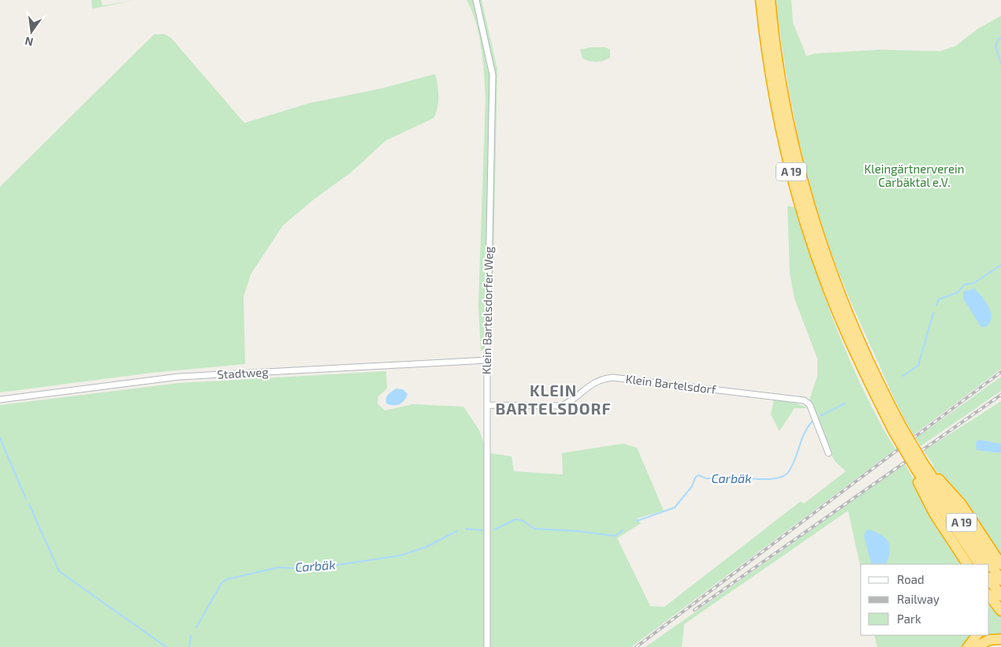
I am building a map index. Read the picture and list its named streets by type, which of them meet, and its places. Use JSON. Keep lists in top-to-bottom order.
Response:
{
  "streets": {
    "highway": ["A 19"],
    "street": ["Klein Bartelsdorfer Weg", "Stadtweg", "Klein Bartelsdorf"]
  },
  "crossings": [
    ["Klein Bartelsdorfer Weg", "Stadtweg"],
    ["Klein Bartelsdorfer Weg", "Klein Bartelsdorf"]
  ],
  "districts": ["KLEIN BARTELSDORF"],
  "water": ["Carbäk"],
  "parks": ["Kleingärtnerverein Carbäktal e.V."],
  "legend": ["Road", "Railway", "Park"],
  "north": "bottom"
}
